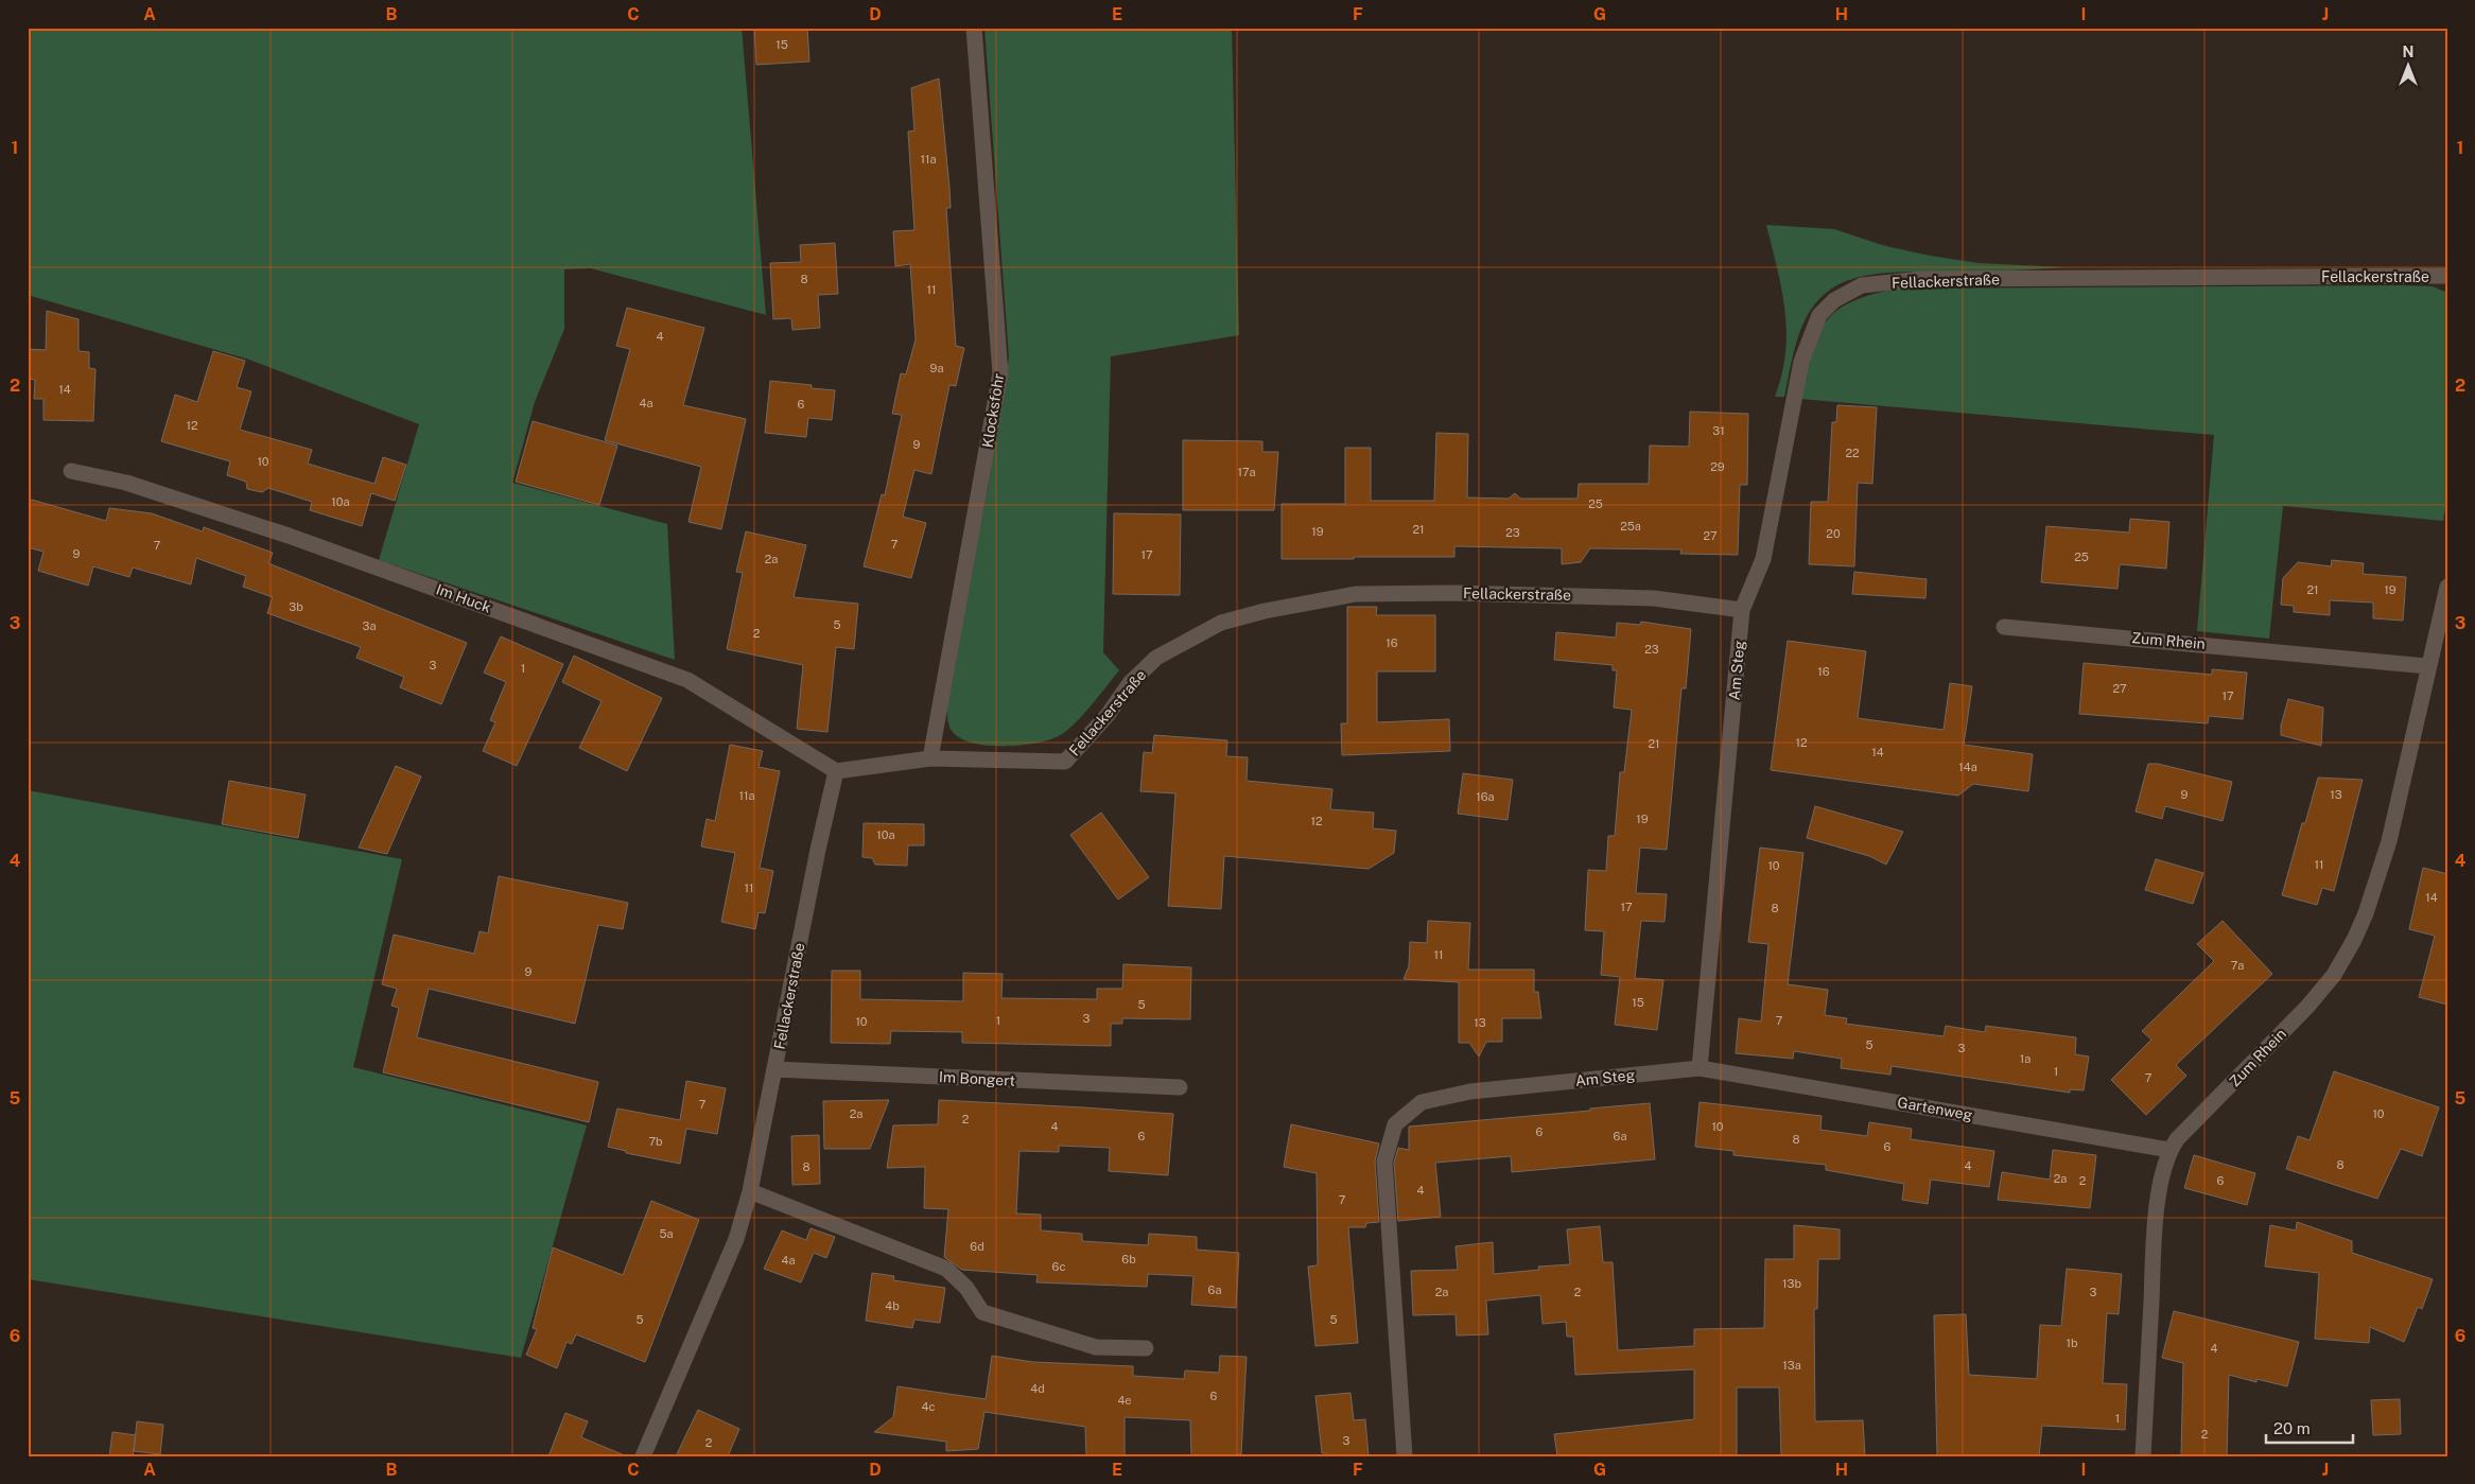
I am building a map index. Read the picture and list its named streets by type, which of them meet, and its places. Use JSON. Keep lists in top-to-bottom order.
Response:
{
  "streets": {
    "street": [
      "Fellackerstraße",
      "Klocksfohr",
      "Im Huck",
      "Zum Rhein",
      "Am Steg",
      "Im Bongert",
      "Gartenweg"
    ]
  },
  "crossings": [
    ["Fellackerstraße", "Klocksfohr"],
    ["Fellackerstraße", "Im Huck"],
    ["Fellackerstraße", "Am Steg"],
    ["Fellackerstraße", "Im Bongert"],
    ["Zum Rhein", "Gartenweg"],
    ["Am Steg", "Gartenweg"]
  ],
  "house_numbers": [
    "15",
    "11a",
    "8",
    "11",
    "4",
    "9a",
    "14",
    "4a",
    "6",
    "12",
    "31",
    "9",
    "22",
    "10",
    "29",
    "17a",
    "10a",
    "25",
    "25a",
    "21",
    "19",
    "23",
    "20",
    "27",
    "7",
    "7",
    "9",
    "17",
    "25",
    "2a",
    "21",
    "19",
    "3b",
    "5",
    "3a",
    "2",
    "16",
    "23",
    "3",
    "1",
    "16",
    "27",
    "17",
    "12",
    "21",
    "14",
    "14a",
    "9",
    "13",
    "11a",
    "16a",
    "19",
    "12",
    "10a",
    "11",
    "10",
    "11",
    "14",
    "17",
    "8",
    "11",
    "7a",
    "9",
    "15",
    "5",
    "3",
    "1",
    "7",
    "10",
    "13",
    "5",
    "3",
    "1a",
    "1",
    "7",
    "7",
    "2a",
    "10",
    "2",
    "4",
    "10",
    "6",
    "6",
    "6a",
    "8",
    "7b",
    "6",
    "8",
    "4",
    "8",
    "2a",
    "2",
    "6",
    "4",
    "7",
    "5a",
    "6d",
    "6b",
    "4a",
    "6c",
    "13b",
    "6a",
    "2a",
    "2",
    "3",
    "4b",
    "5",
    "5",
    "1b",
    "4",
    "13a",
    "4d",
    "6",
    "4e",
    "4c",
    "1",
    "2",
    "3",
    "2"
  ],
  "scale_bar": "20 m",
  "north": "top",
  "grid": {
    "columns": [
      "A",
      "B",
      "C",
      "D",
      "E",
      "F",
      "G",
      "H",
      "I",
      "J"
    ],
    "rows": [
      "1",
      "2",
      "3",
      "4",
      "5",
      "6"
    ]
  }
}
